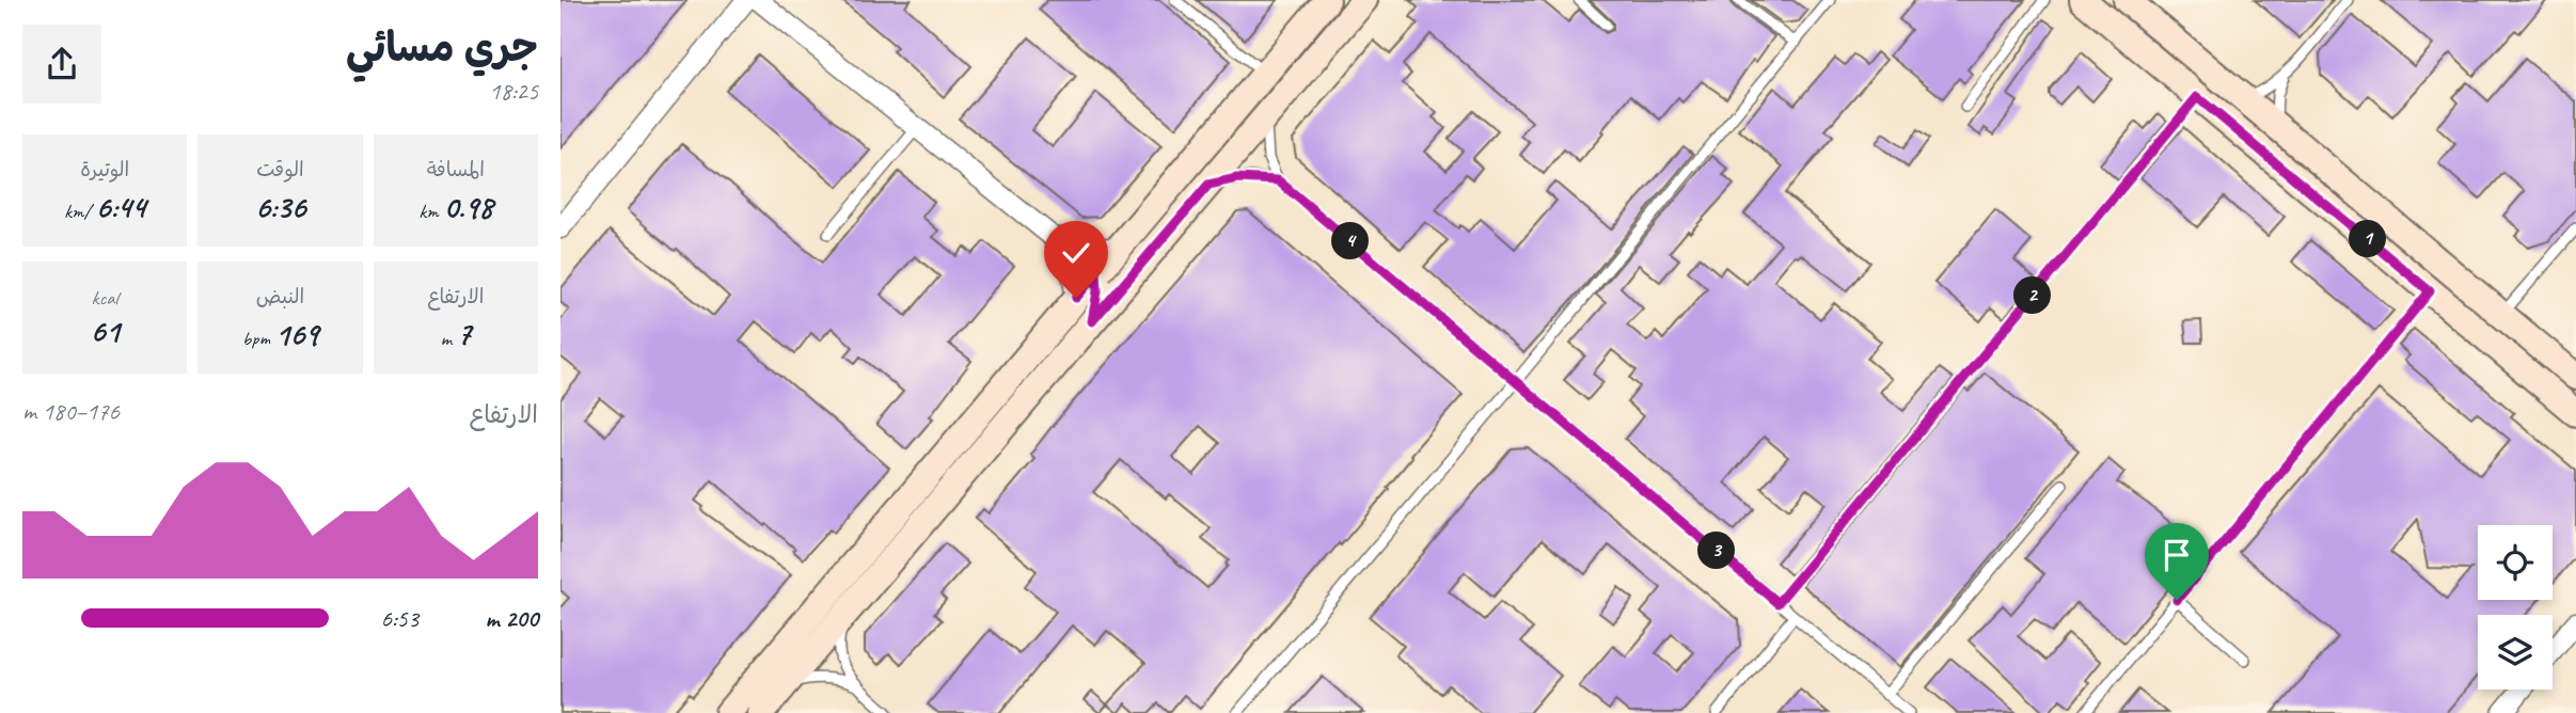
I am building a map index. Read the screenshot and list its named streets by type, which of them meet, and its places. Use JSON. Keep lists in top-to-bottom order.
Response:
{
  "page": {
    "heading": ["جري مسائي", "18:25"],
    "stats": [
      ["المسافة", "0.98 km"],
      ["الوقت", "6:36"],
      ["الوتيرة", "6:44 /km"],
      ["الارتفاع", "7 m"],
      ["النبض", "169 bpm"],
      ["kcal", "61"]
    ],
    "pins": [
      "1",
      "4",
      "2",
      "3"
    ],
    "chart": ["الارتفاع", "176–180 m"],
    "list": [
      {
        "name": "200 m",
        "note": "6:53"
      }
    ]
  }
}
